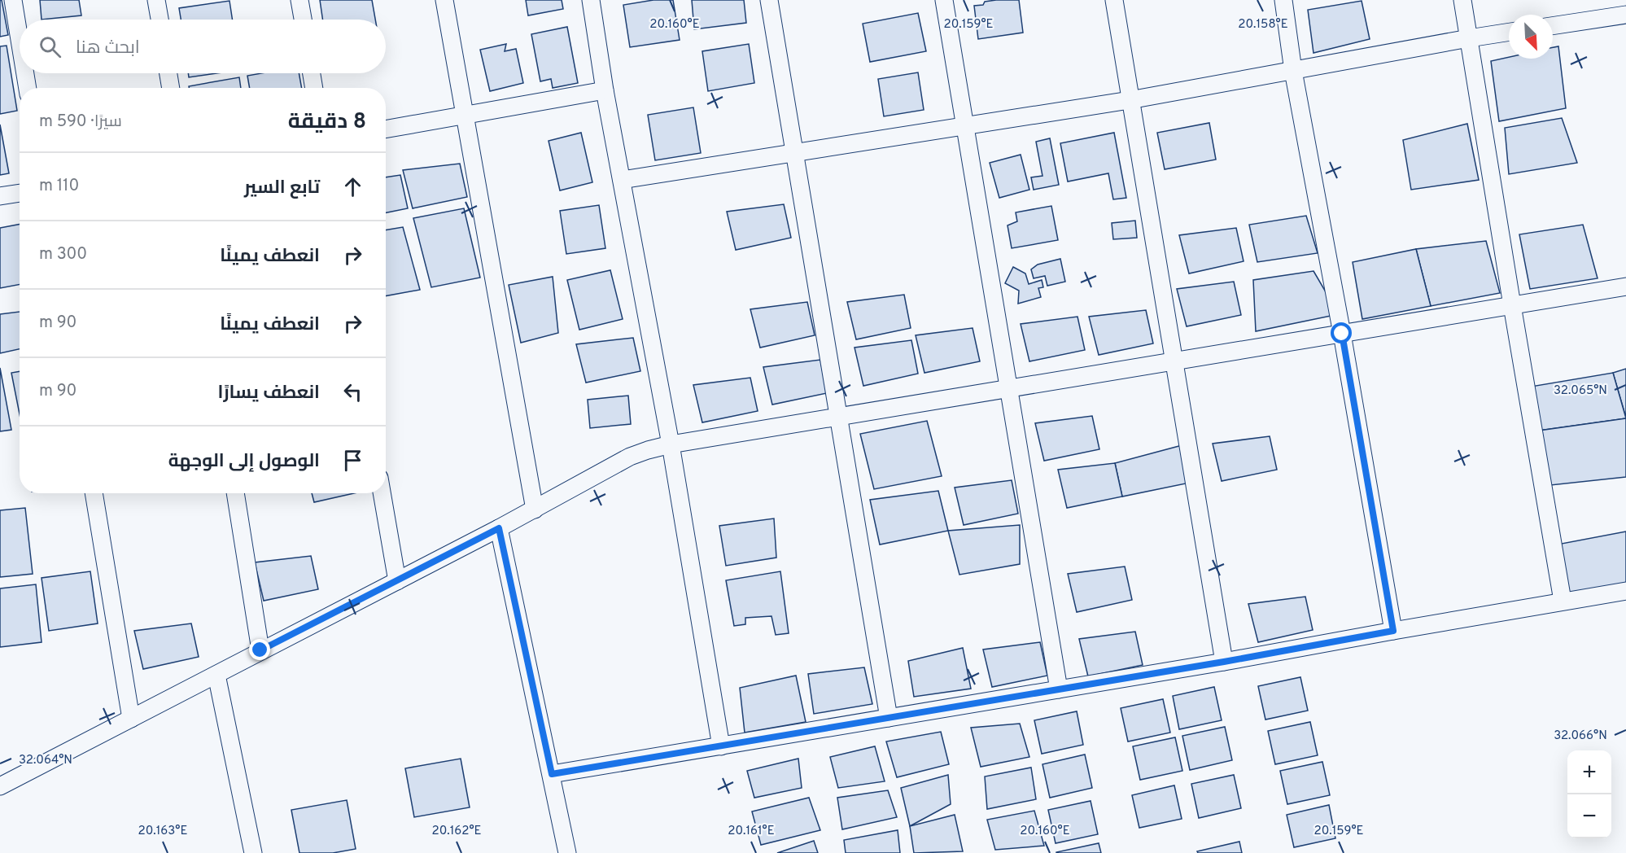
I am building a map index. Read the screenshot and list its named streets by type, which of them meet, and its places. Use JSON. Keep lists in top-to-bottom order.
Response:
{
  "north": "bottom right",
  "page": {
    "search": "ابحث هنا",
    "heading": ["8 دقيقة", "سيرًا · 590 m"],
    "list": [
      ["تابع السير", "110 m"],
      ["انعطف يمينًا", "300 m"],
      ["انعطف يمينًا", "90 m"],
      ["انعطف يسارًا", "90 m"],
      "الوصول إلى الوجهة"
    ],
    "map_buttons": ["+", "−"]
  },
  "coordinates": [
    "20.160°E",
    "20.159°E",
    "20.158°E",
    "32.065°N",
    "32.066°N",
    "32.064°N",
    "20.163°E",
    "20.162°E",
    "20.161°E"
  ]
}
